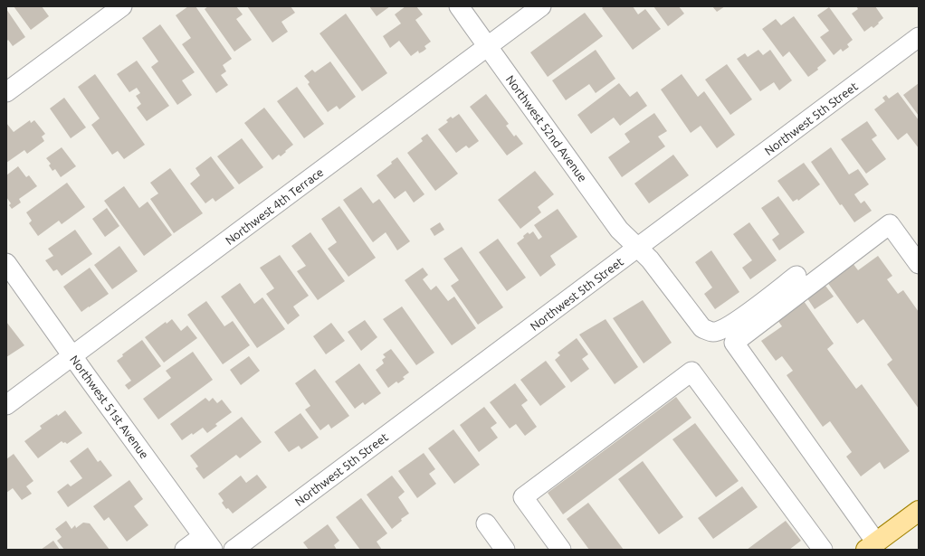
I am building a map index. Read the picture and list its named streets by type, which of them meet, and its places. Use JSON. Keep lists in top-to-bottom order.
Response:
{
  "streets": {
    "street": [
      "Northwest 5th Street",
      "Northwest 52nd Avenue",
      "Northwest 4th Terrace",
      "Northwest 51st Avenue"
    ]
  },
  "crossings": [
    ["Northwest 5th Street", "Northwest 52nd Avenue"],
    ["Northwest 52nd Avenue", "Northwest 4th Terrace"],
    ["Northwest 4th Terrace", "Northwest 51st Avenue"]
  ]
}
